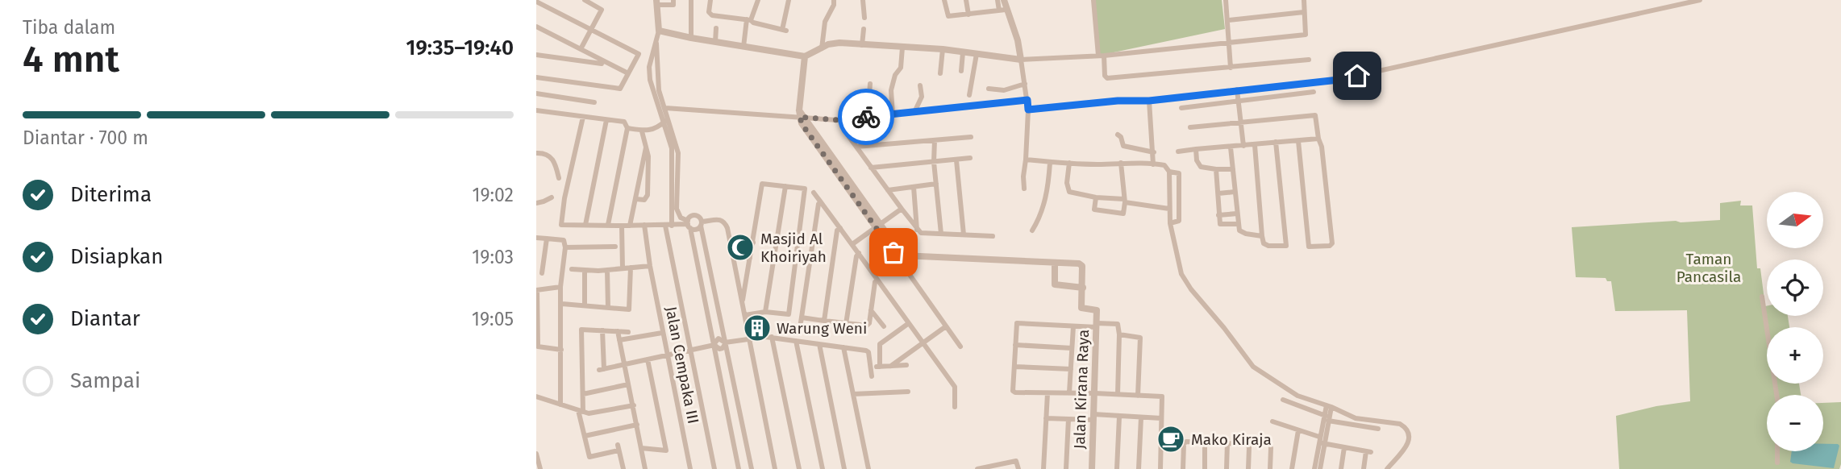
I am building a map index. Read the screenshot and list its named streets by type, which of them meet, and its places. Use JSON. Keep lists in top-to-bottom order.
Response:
{
  "streets": {
    "street": ["Jalan Cempaka III", "Jalan Kirana Raya"]
  },
  "parks": ["Taman Pancasila"],
  "places": {
    "mosque": ["Masjid Al Khoiriyah"],
    "building": ["Warung Weni"],
    "cafe": ["Mako Kiraja"]
  },
  "north": "right",
  "page": {
    "heading": ["4 mnt", "Tiba dalam", "19:35–19:40"],
    "bar": "Diantar · 700 m",
    "list": [
      ["Diterima", "19:02"],
      ["Disiapkan", "19:03"],
      ["Diantar", "19:05"],
      "Sampai"
    ],
    "map_buttons": ["+", "−"]
  }
}
